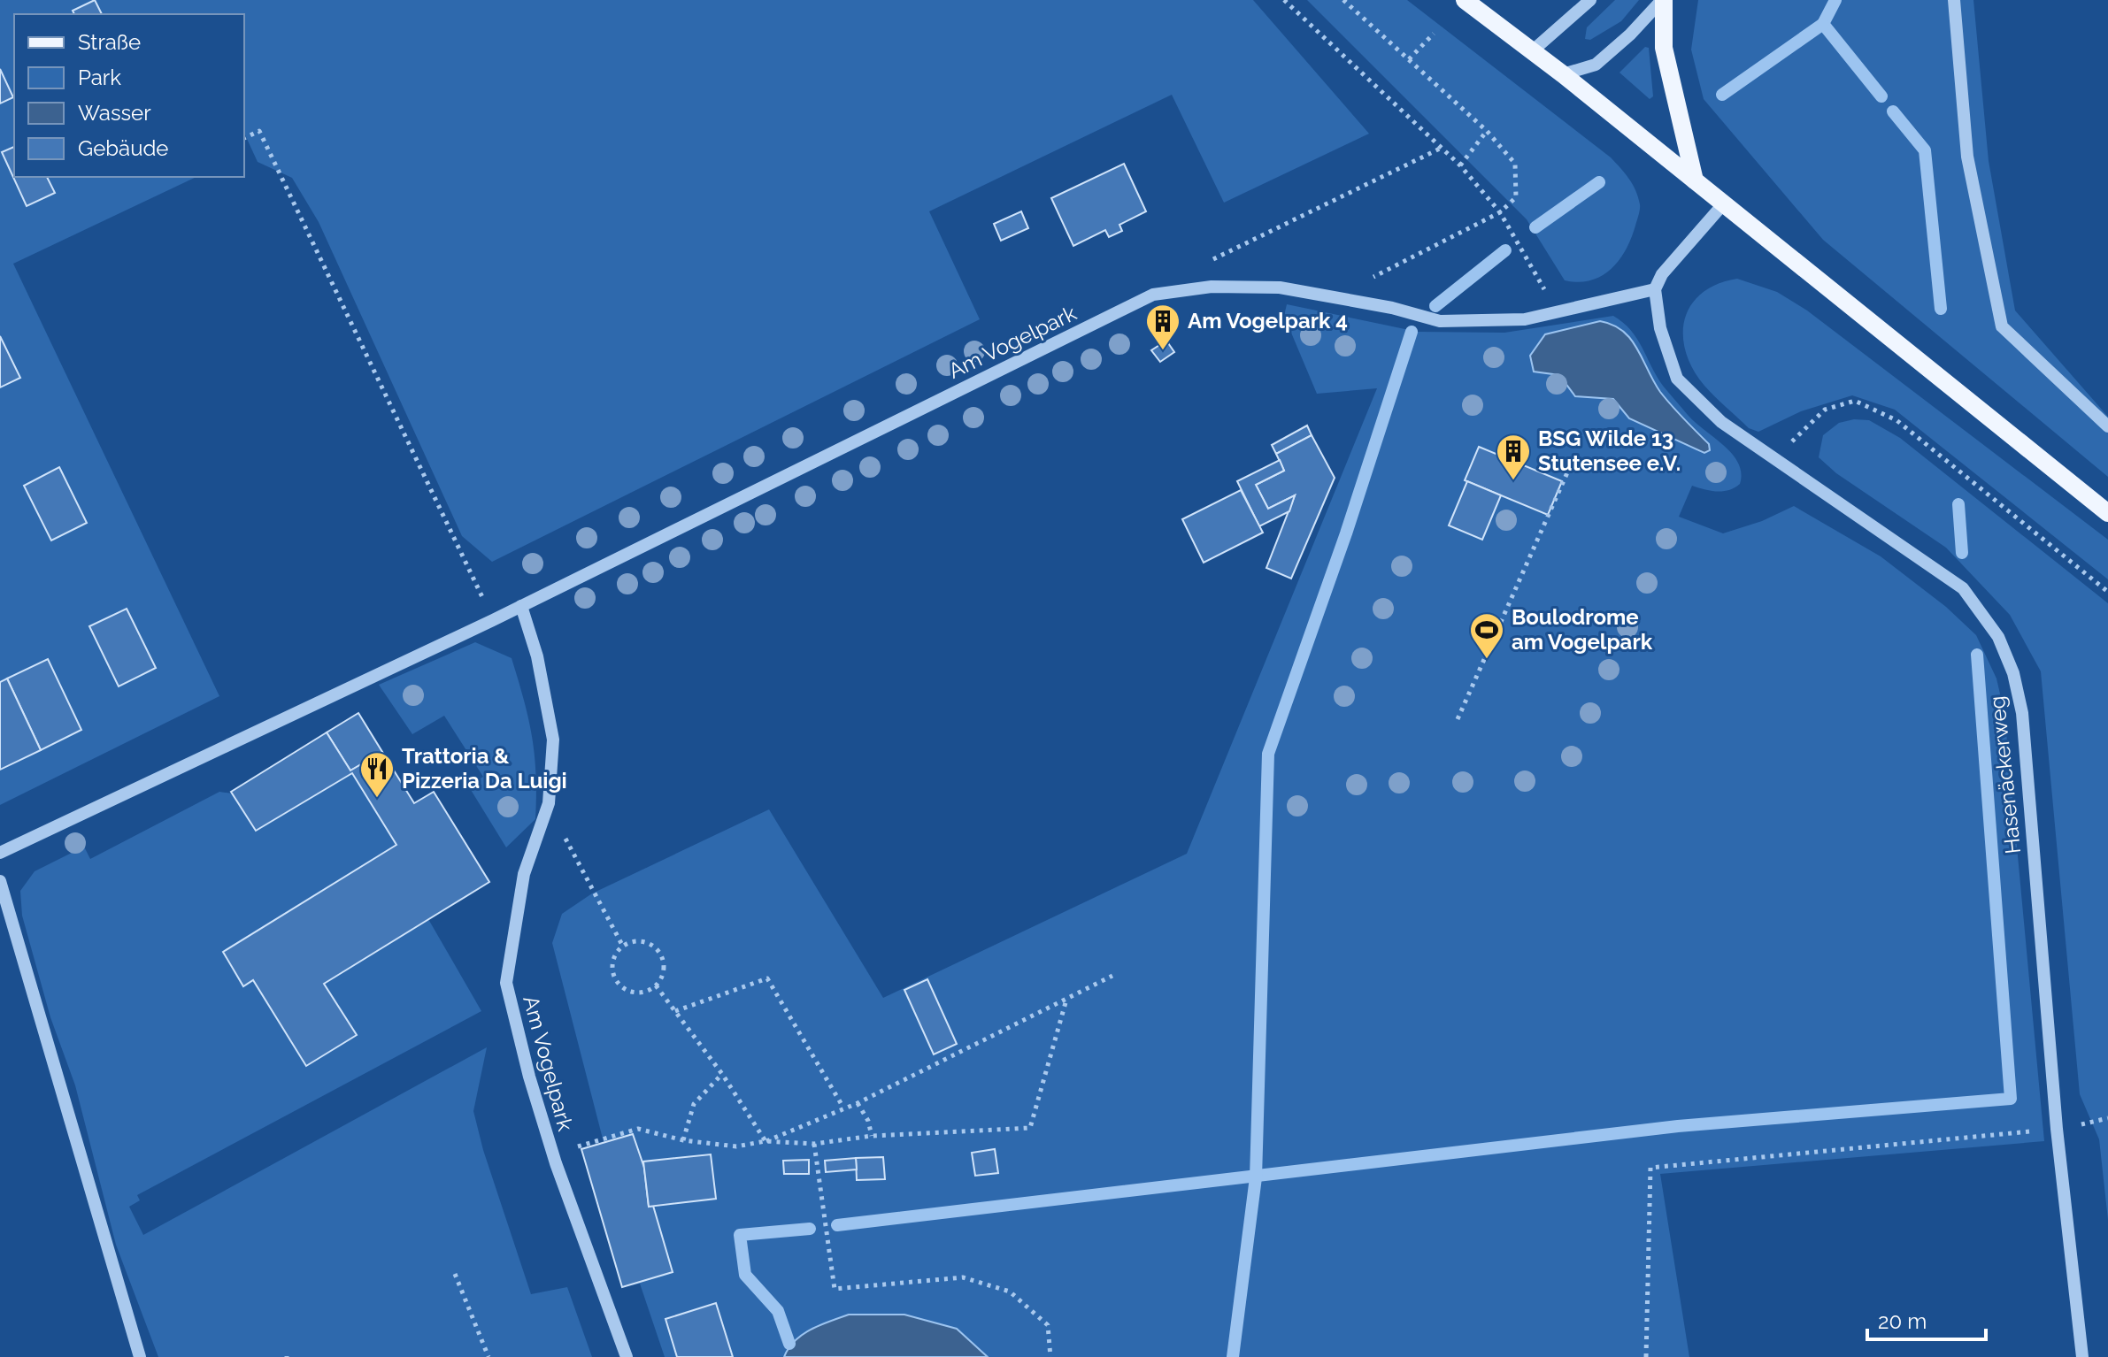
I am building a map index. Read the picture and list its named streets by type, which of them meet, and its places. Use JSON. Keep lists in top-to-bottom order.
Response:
{
  "streets": {
    "street": ["Am Vogelpark", "Hasenäckerweg"]
  },
  "crossings": [
    ["Am Vogelpark", "Hasenäckerweg"]
  ],
  "places": {
    "building": ["Am Vogelpark 4", "BSG Wilde 13 Stutensee e.V."],
    "sports": ["Boulodrome am Vogelpark"],
    "restaurant": ["Trattoria & Pizzeria Da Luigi"]
  },
  "legend": [
    "Straße",
    "Park",
    "Wasser",
    "Gebäude"
  ],
  "scale_bar": "20 m"
}
